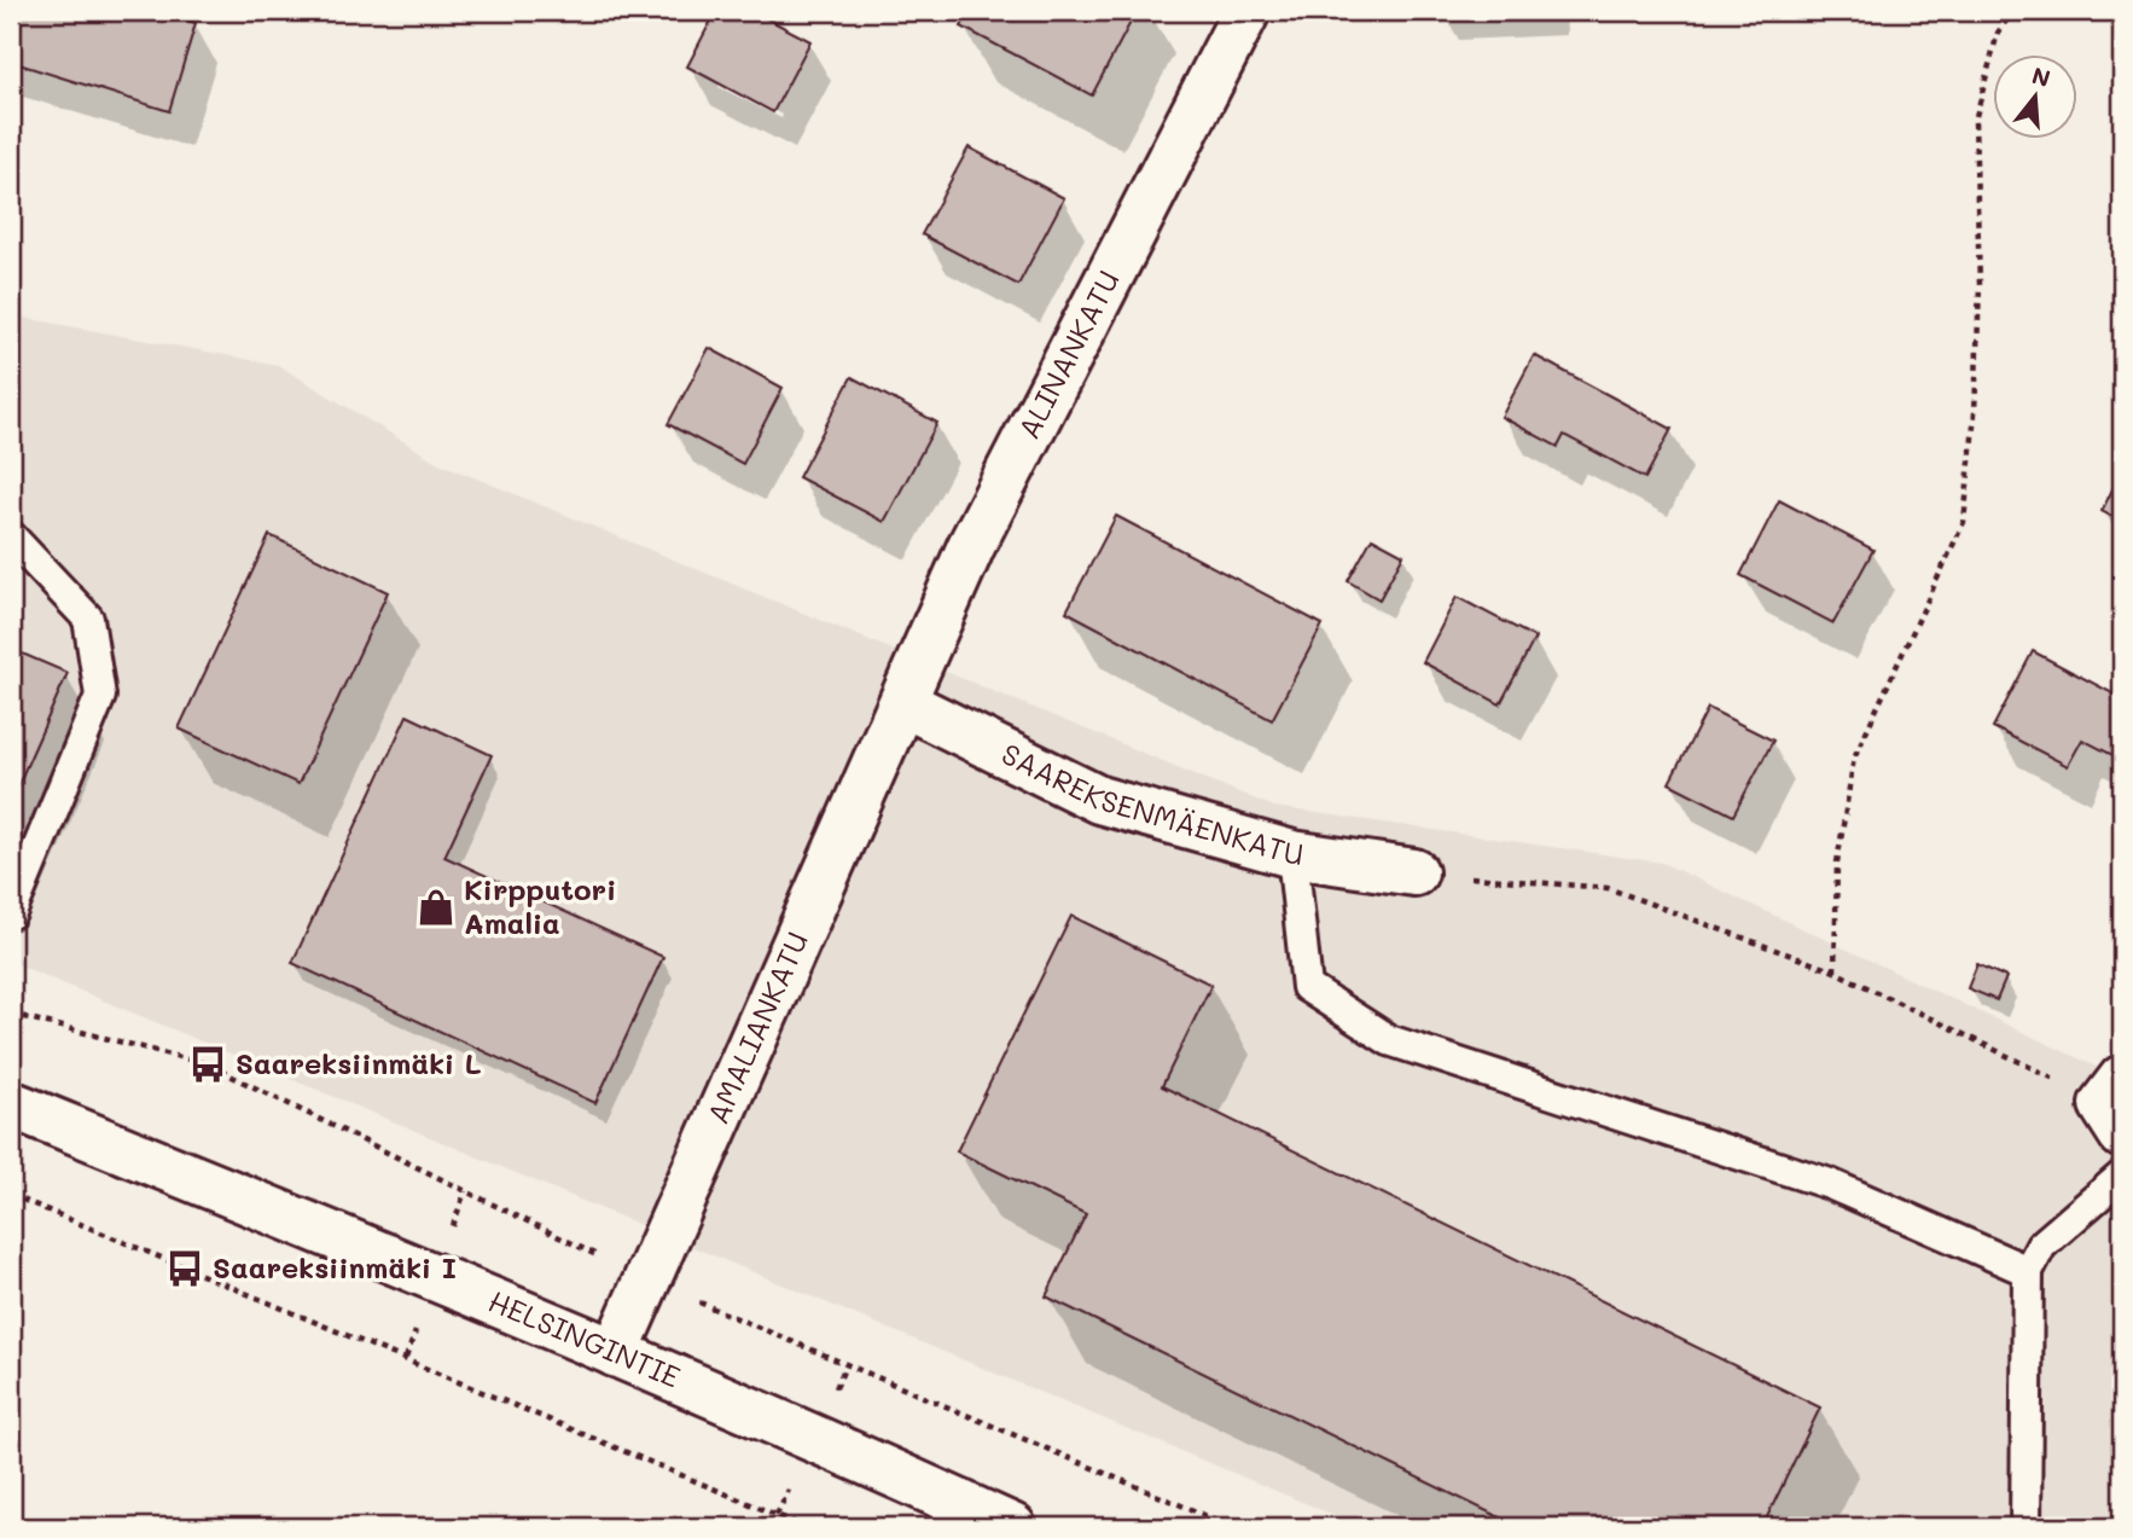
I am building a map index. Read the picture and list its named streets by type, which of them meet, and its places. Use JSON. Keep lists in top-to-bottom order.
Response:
{
  "streets": {
    "street": [
      "ALINANKATU",
      "SAAREKSENMÄENKATU",
      "AMALIANKATU",
      "HELSINGINTIE"
    ]
  },
  "crossings": [
    ["ALINANKATU", "SAAREKSENMÄENKATU"],
    ["ALINANKATU", "AMALIANKATU"],
    ["SAAREKSENMÄENKATU", "AMALIANKATU"],
    ["AMALIANKATU", "HELSINGINTIE"]
  ],
  "places": {
    "shop": ["Kirpputori Amalia"],
    "bus stop": ["Saareksiinmäki L", "Saareksiinmäki I"]
  },
  "north": "top"
}
